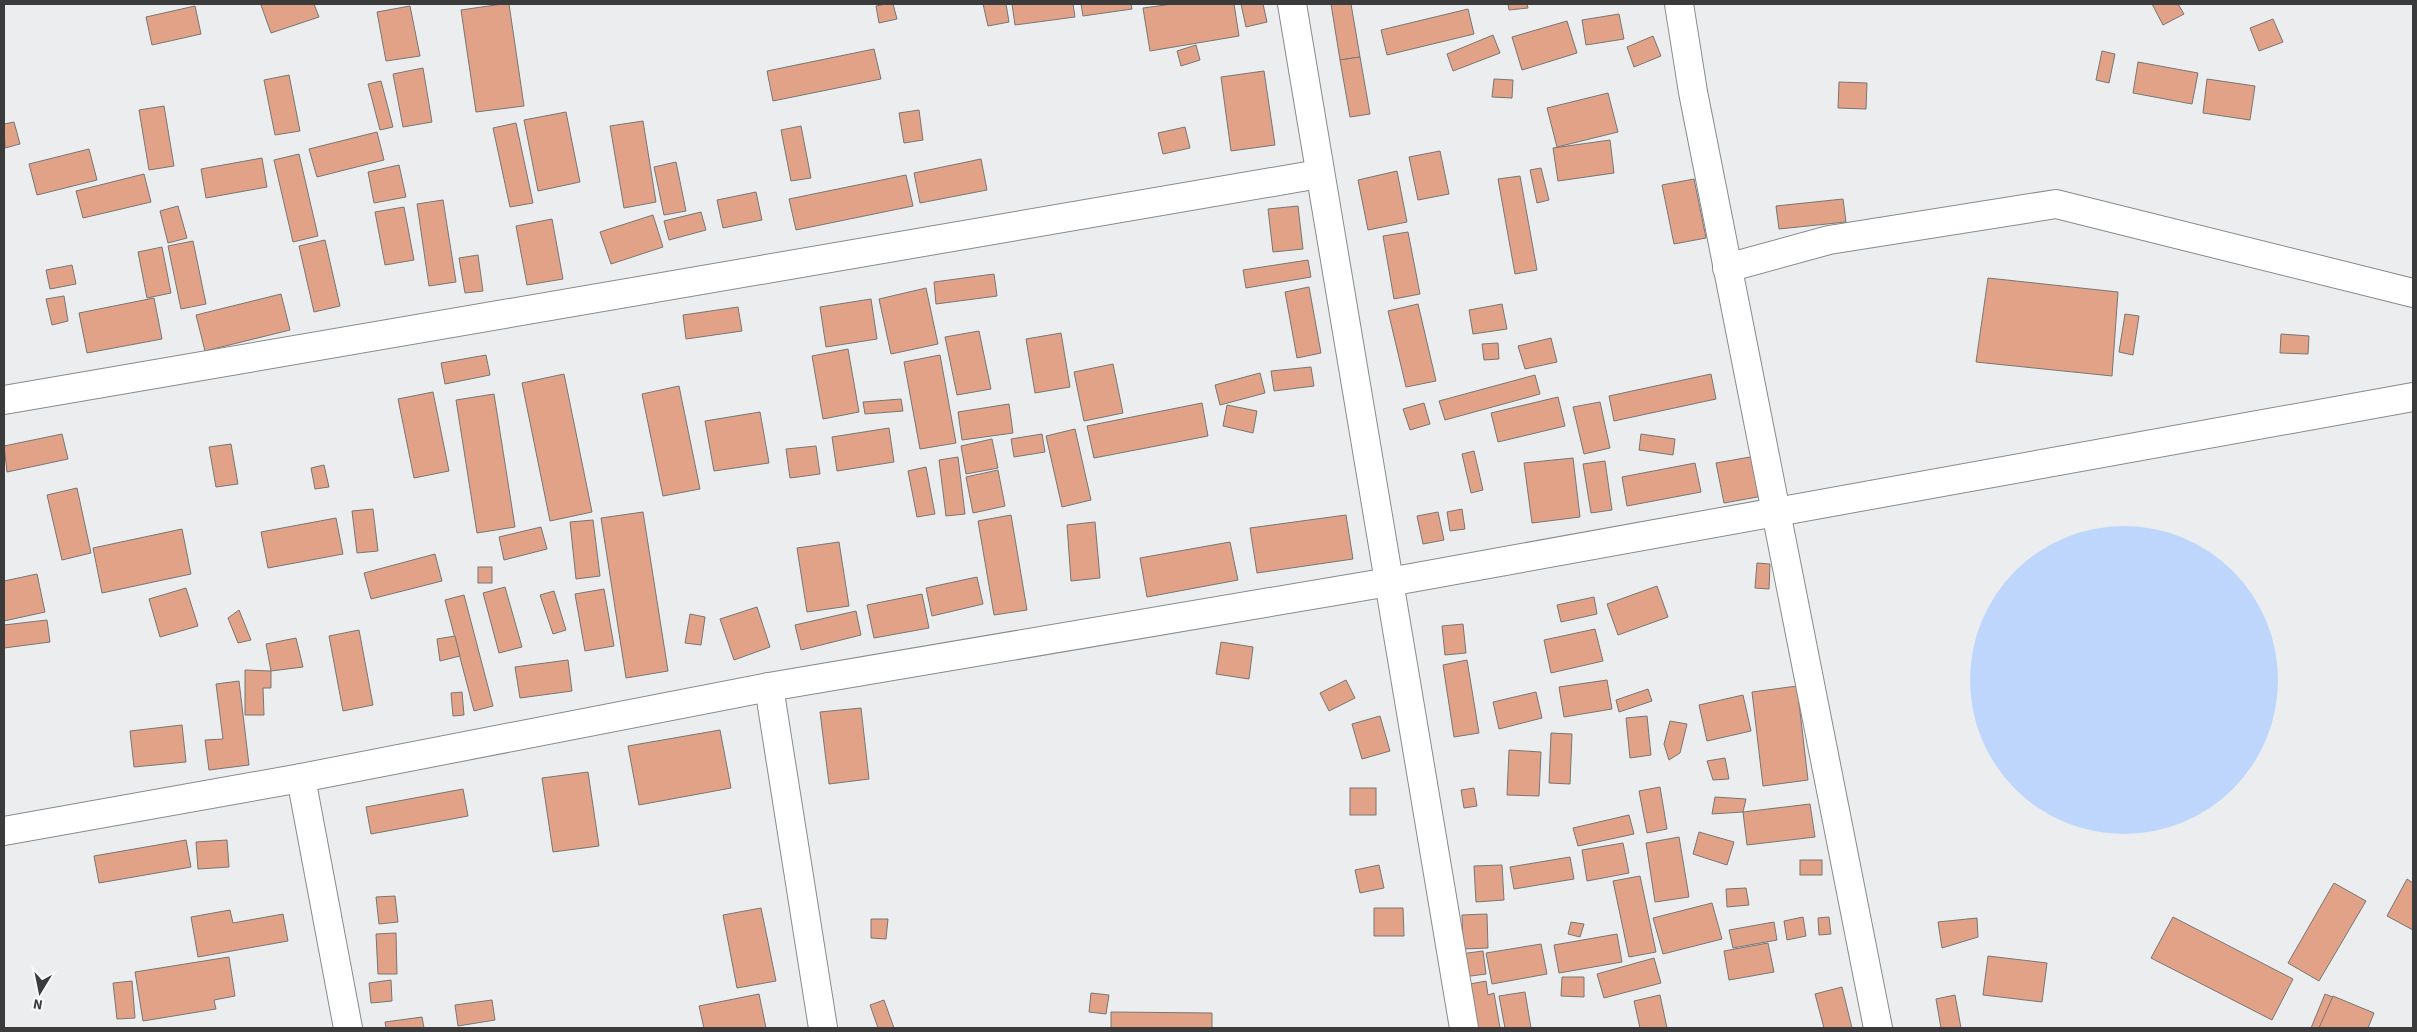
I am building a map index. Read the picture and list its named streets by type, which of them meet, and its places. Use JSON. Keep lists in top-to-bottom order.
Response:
{
  "north": "bottom"
}
